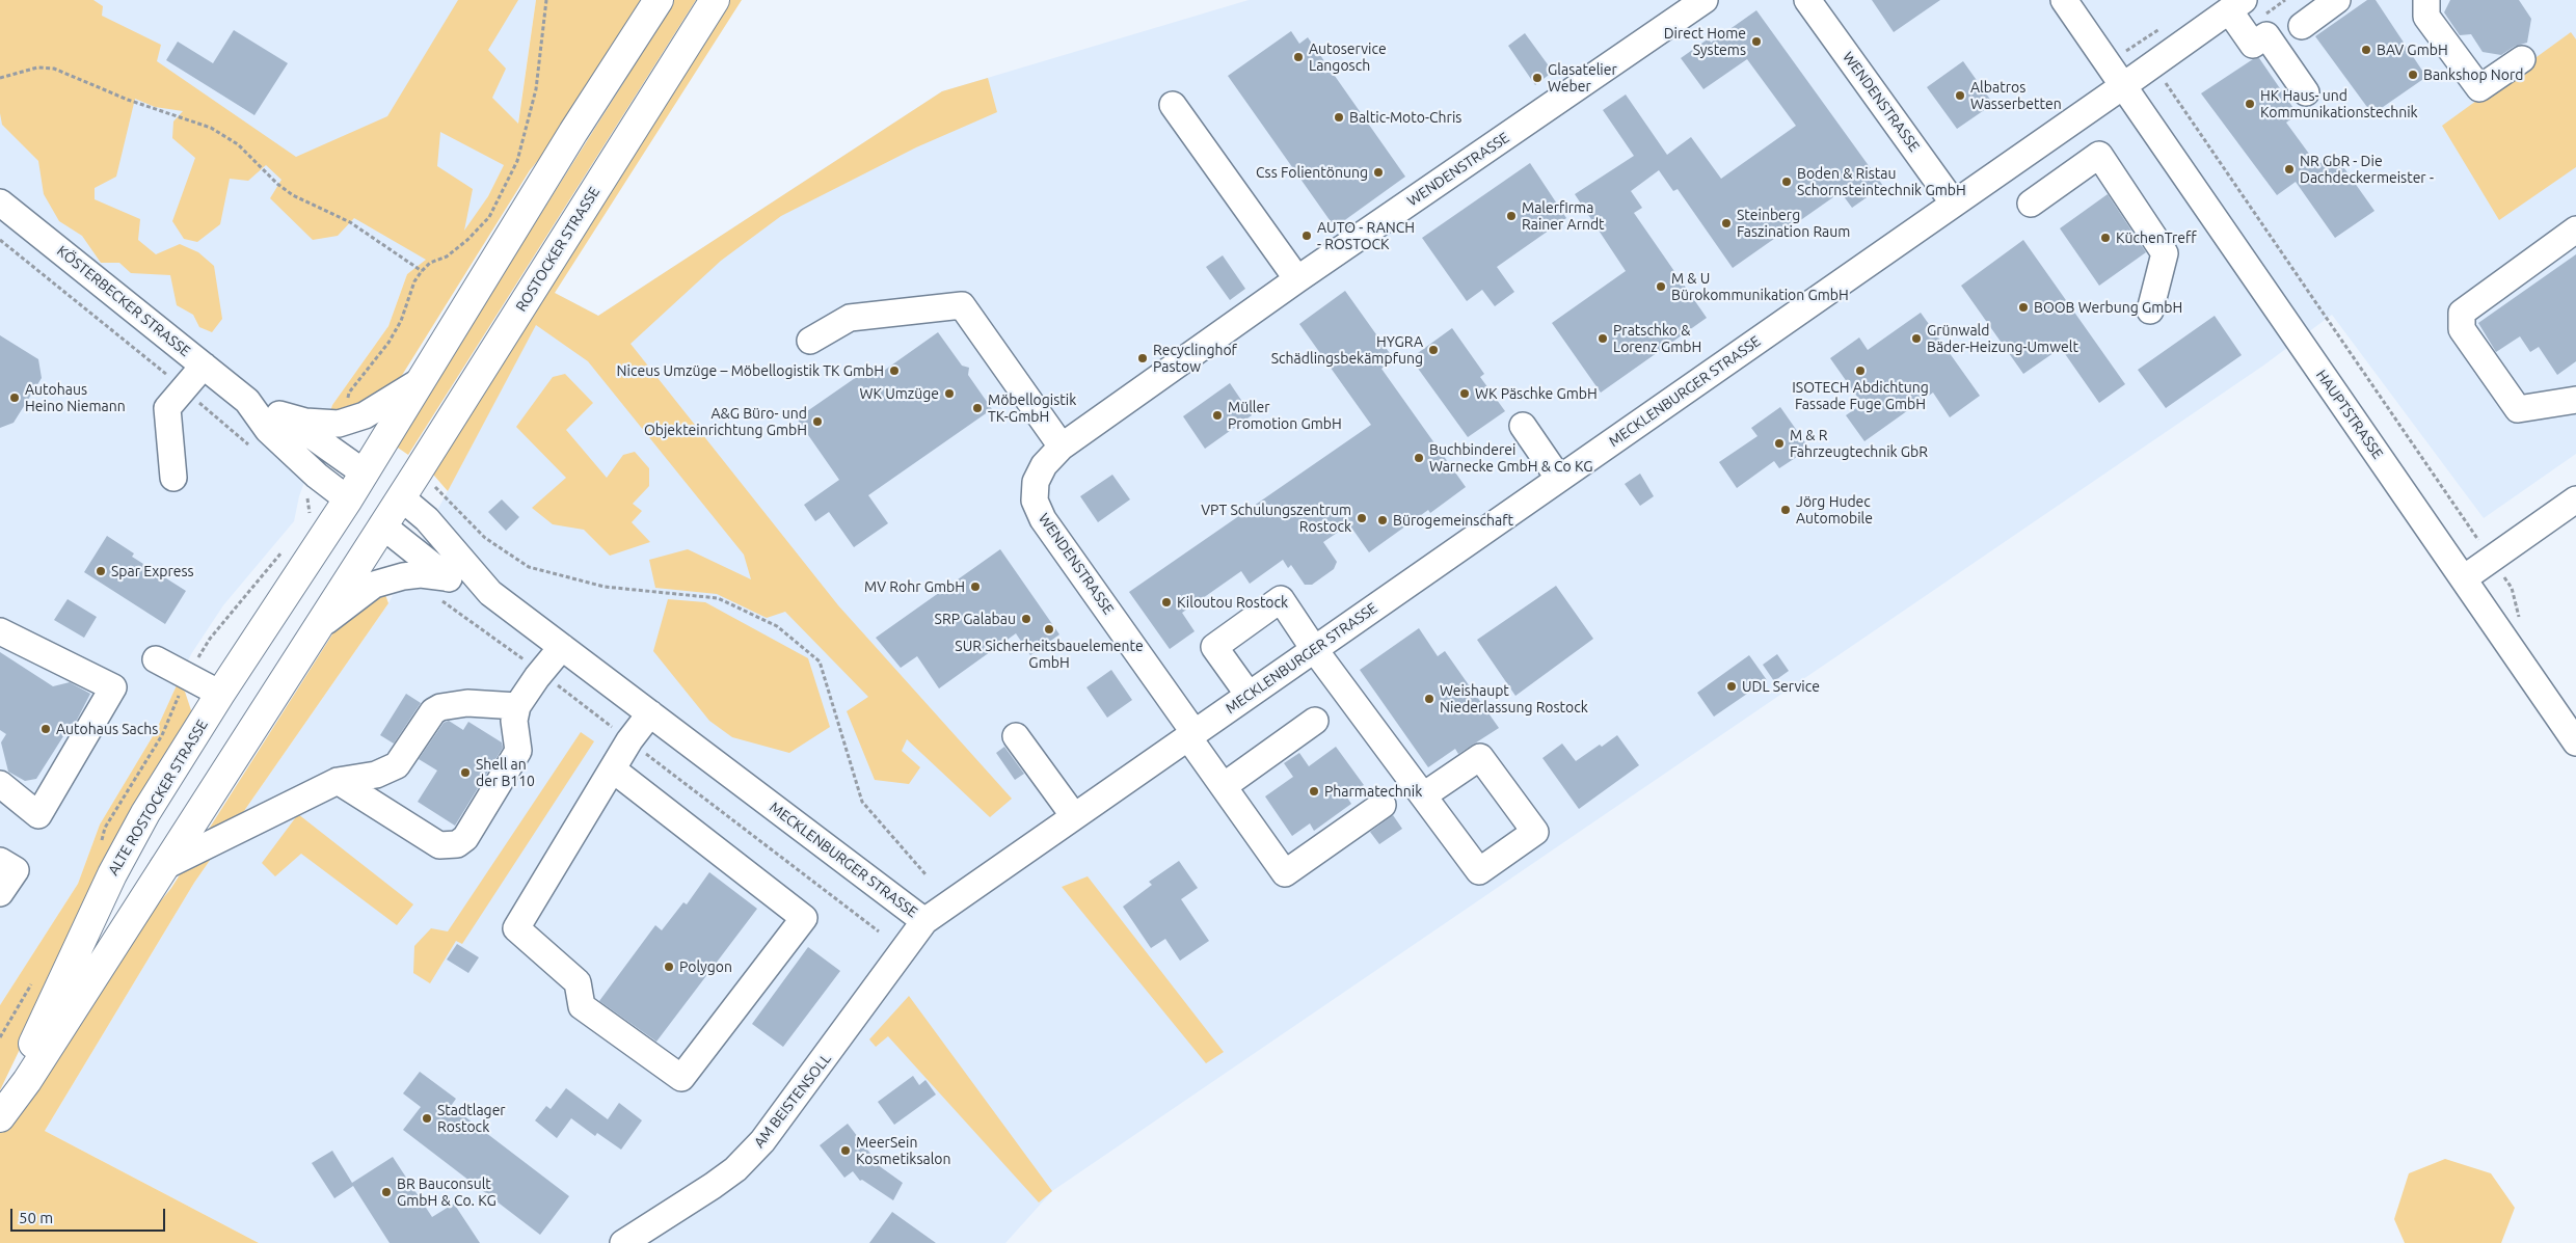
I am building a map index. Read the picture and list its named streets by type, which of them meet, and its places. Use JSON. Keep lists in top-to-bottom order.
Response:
{
  "streets": {
    "main road": ["ROSTOCKER STRASSE", "ALTE ROSTOCKER STRASSE"],
    "street": [
      "WENDENSTRASSE",
      "KÖSTERBECKER STRASSE",
      "MECKLENBURGER STRASSE",
      "HAUPTSTRASSE",
      "AM BEISTENSOLL"
    ]
  },
  "crossings": [
    ["WENDENSTRASSE", "MECKLENBURGER STRASSE"],
    ["ROSTOCKER STRASSE", "MECKLENBURGER STRASSE"],
    ["ROSTOCKER STRASSE", "ALTE ROSTOCKER STRASSE"],
    ["KÖSTERBECKER STRASSE", "ALTE ROSTOCKER STRASSE"],
    ["MECKLENBURGER STRASSE", "HAUPTSTRASSE"],
    ["MECKLENBURGER STRASSE", "ALTE ROSTOCKER STRASSE"],
    ["MECKLENBURGER STRASSE", "AM BEISTENSOLL"]
  ],
  "places": [
    "Direct Home Systems",
    "BAV GmbH",
    "Autoservice Langosch",
    "Bankshop Nord",
    "Glasatelier Weber",
    "Albatros Wasserbetten",
    "HK Haus- und Kommunikationstechnik",
    "Baltic-Moto-Chris",
    "NR GbR - Die Dachdeckermeister -",
    "Css Folientönung",
    "Boden & Ristau Schornsteintechnik GmbH",
    "Malerfirma Rainer Arndt",
    "Steinberg Faszination Raum",
    "AUTO - RANCH - ROSTOCK",
    "KüchenTreff",
    "M & U Bürokommunikation GmbH",
    "BOOB Werbung GmbH",
    "Pratschko & Lorenz GmbH",
    "Grünwald Bäder-Heizung-Umwelt",
    "HYGRA Schädlingsbekämpfung",
    "Recyclinghof Pastow",
    "Niceus Umzüge – Möbellogistik TK GmbH",
    "ISOTECH Abdichtung Fassade Fuge GmbH",
    "WK Umzüge",
    "WK Päschke GmbH",
    "Autohaus Heino Niemann",
    "Möbellogistik TK-GmbH",
    "Müller Promotion GmbH",
    "A&G Büro- und Objekteinrichtung GmbH",
    "M & R Fahrzeugtechnik GbR",
    "Buchbinderei Warnecke GmbH & Co KG",
    "Jörg Hudec Automobile",
    "VPT Schulungszentrum Rostock",
    "Bürogemeinschaft",
    "Spar Express",
    "MV Rohr GmbH",
    "Kiloutou Rostock",
    "SRP Galabau",
    "SUR Sicherheitsbauelemente GmbH",
    "UDL Service",
    "Weishaupt Niederlassung Rostock",
    "Autohaus Sachs",
    "Shell an der B110",
    "Pharmatechnik",
    "Polygon",
    "Stadtlager Rostock",
    "MeerSein Kosmetiksalon",
    "BR Bauconsult GmbH & Co. KG"
  ],
  "scale_bar": "50 m"
}
